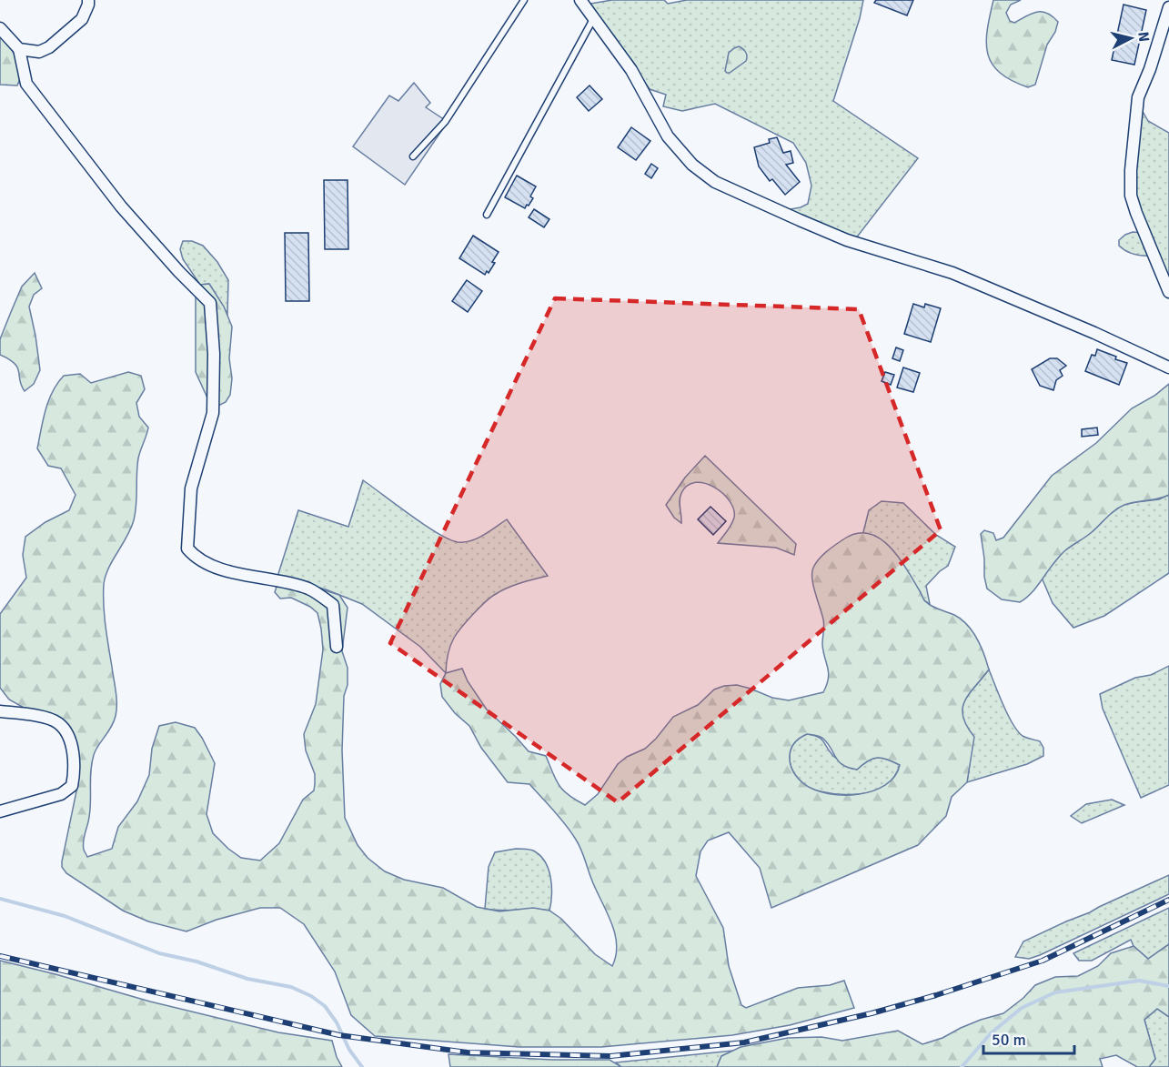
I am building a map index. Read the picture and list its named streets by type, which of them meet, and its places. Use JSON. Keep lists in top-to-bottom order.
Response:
{
  "scale_bar": "50 m",
  "north": "right"
}
